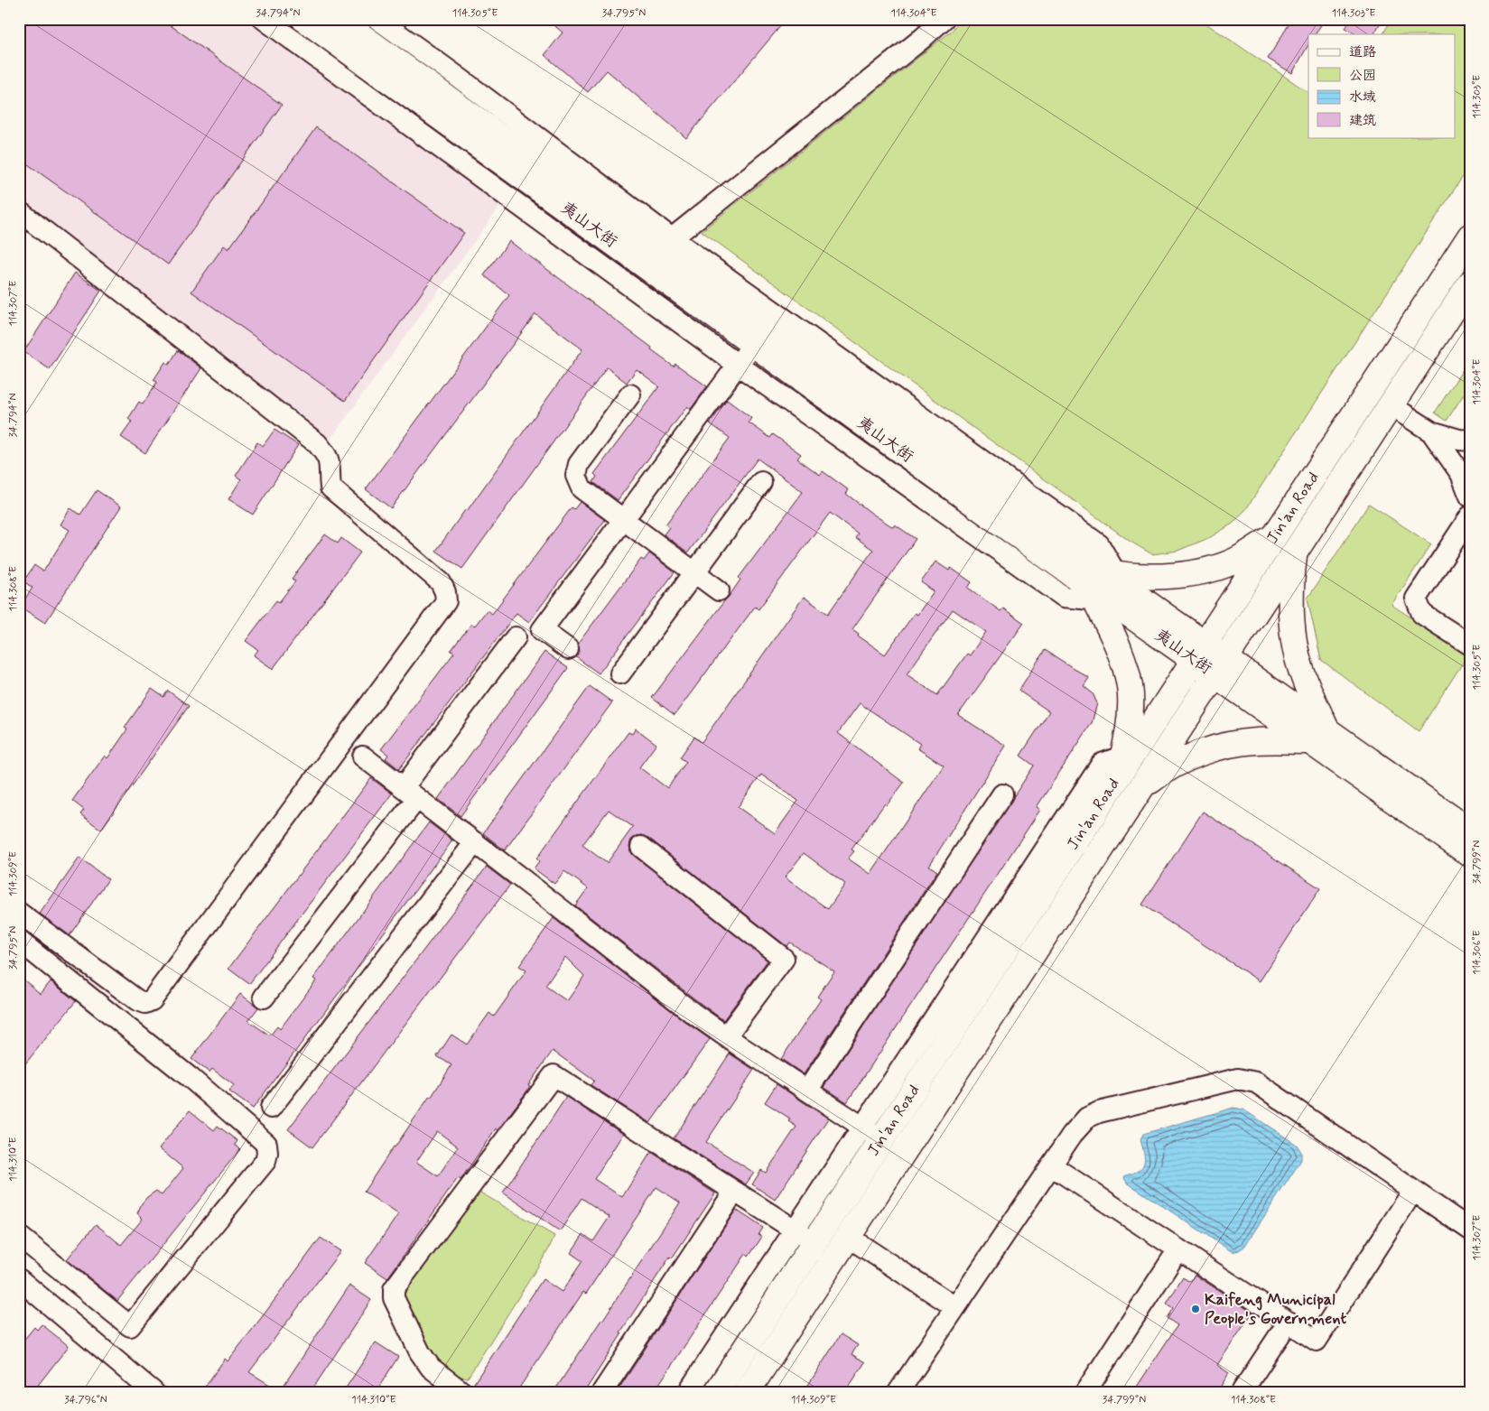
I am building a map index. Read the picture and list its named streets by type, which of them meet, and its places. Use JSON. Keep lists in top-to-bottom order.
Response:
{
  "streets": {
    "main road": ["夷山大街", "Jin'an Road"]
  },
  "crossings": [
    ["夷山大街", "Jin'an Road"]
  ],
  "places": ["Kaifeng Municipal People's Government"],
  "legend": [
    "道路",
    "公园",
    "水域",
    "建筑"
  ],
  "coordinates": [
    "34.794°N",
    "114.305°E",
    "34.795°N",
    "114.304°E",
    "114.303°E",
    "114.307°E",
    "114.308°E",
    "34.799°N",
    "114.309°E",
    "114.306°E",
    "114.310°E",
    "34.796°N"
  ]
}
